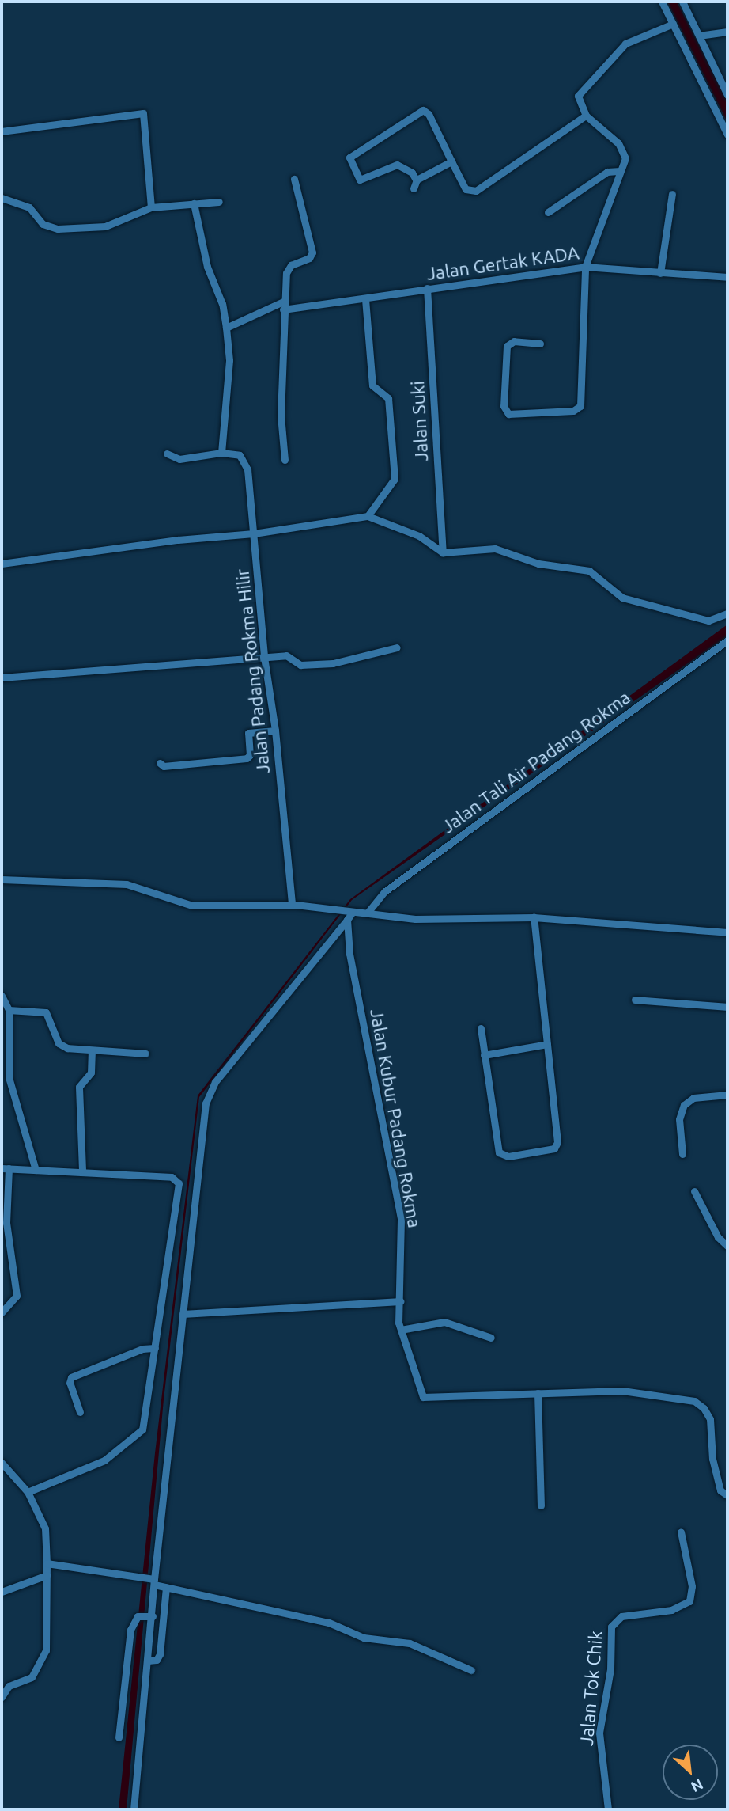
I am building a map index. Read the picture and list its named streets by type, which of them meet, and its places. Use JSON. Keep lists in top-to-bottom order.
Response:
{
  "streets": {
    "street": [
      "Jalan Gertak KADA",
      "Jalan Suki",
      "Jalan Padang Rokma Hilir",
      "Jalan Tali Air Padang Rokma",
      "Jalan Kubur Padang Rokma",
      "Jalan Tok Chik"
    ]
  },
  "crossings": [
    ["Jalan Gertak KADA", "Jalan Suki"]
  ],
  "north": "bottom right"
}
